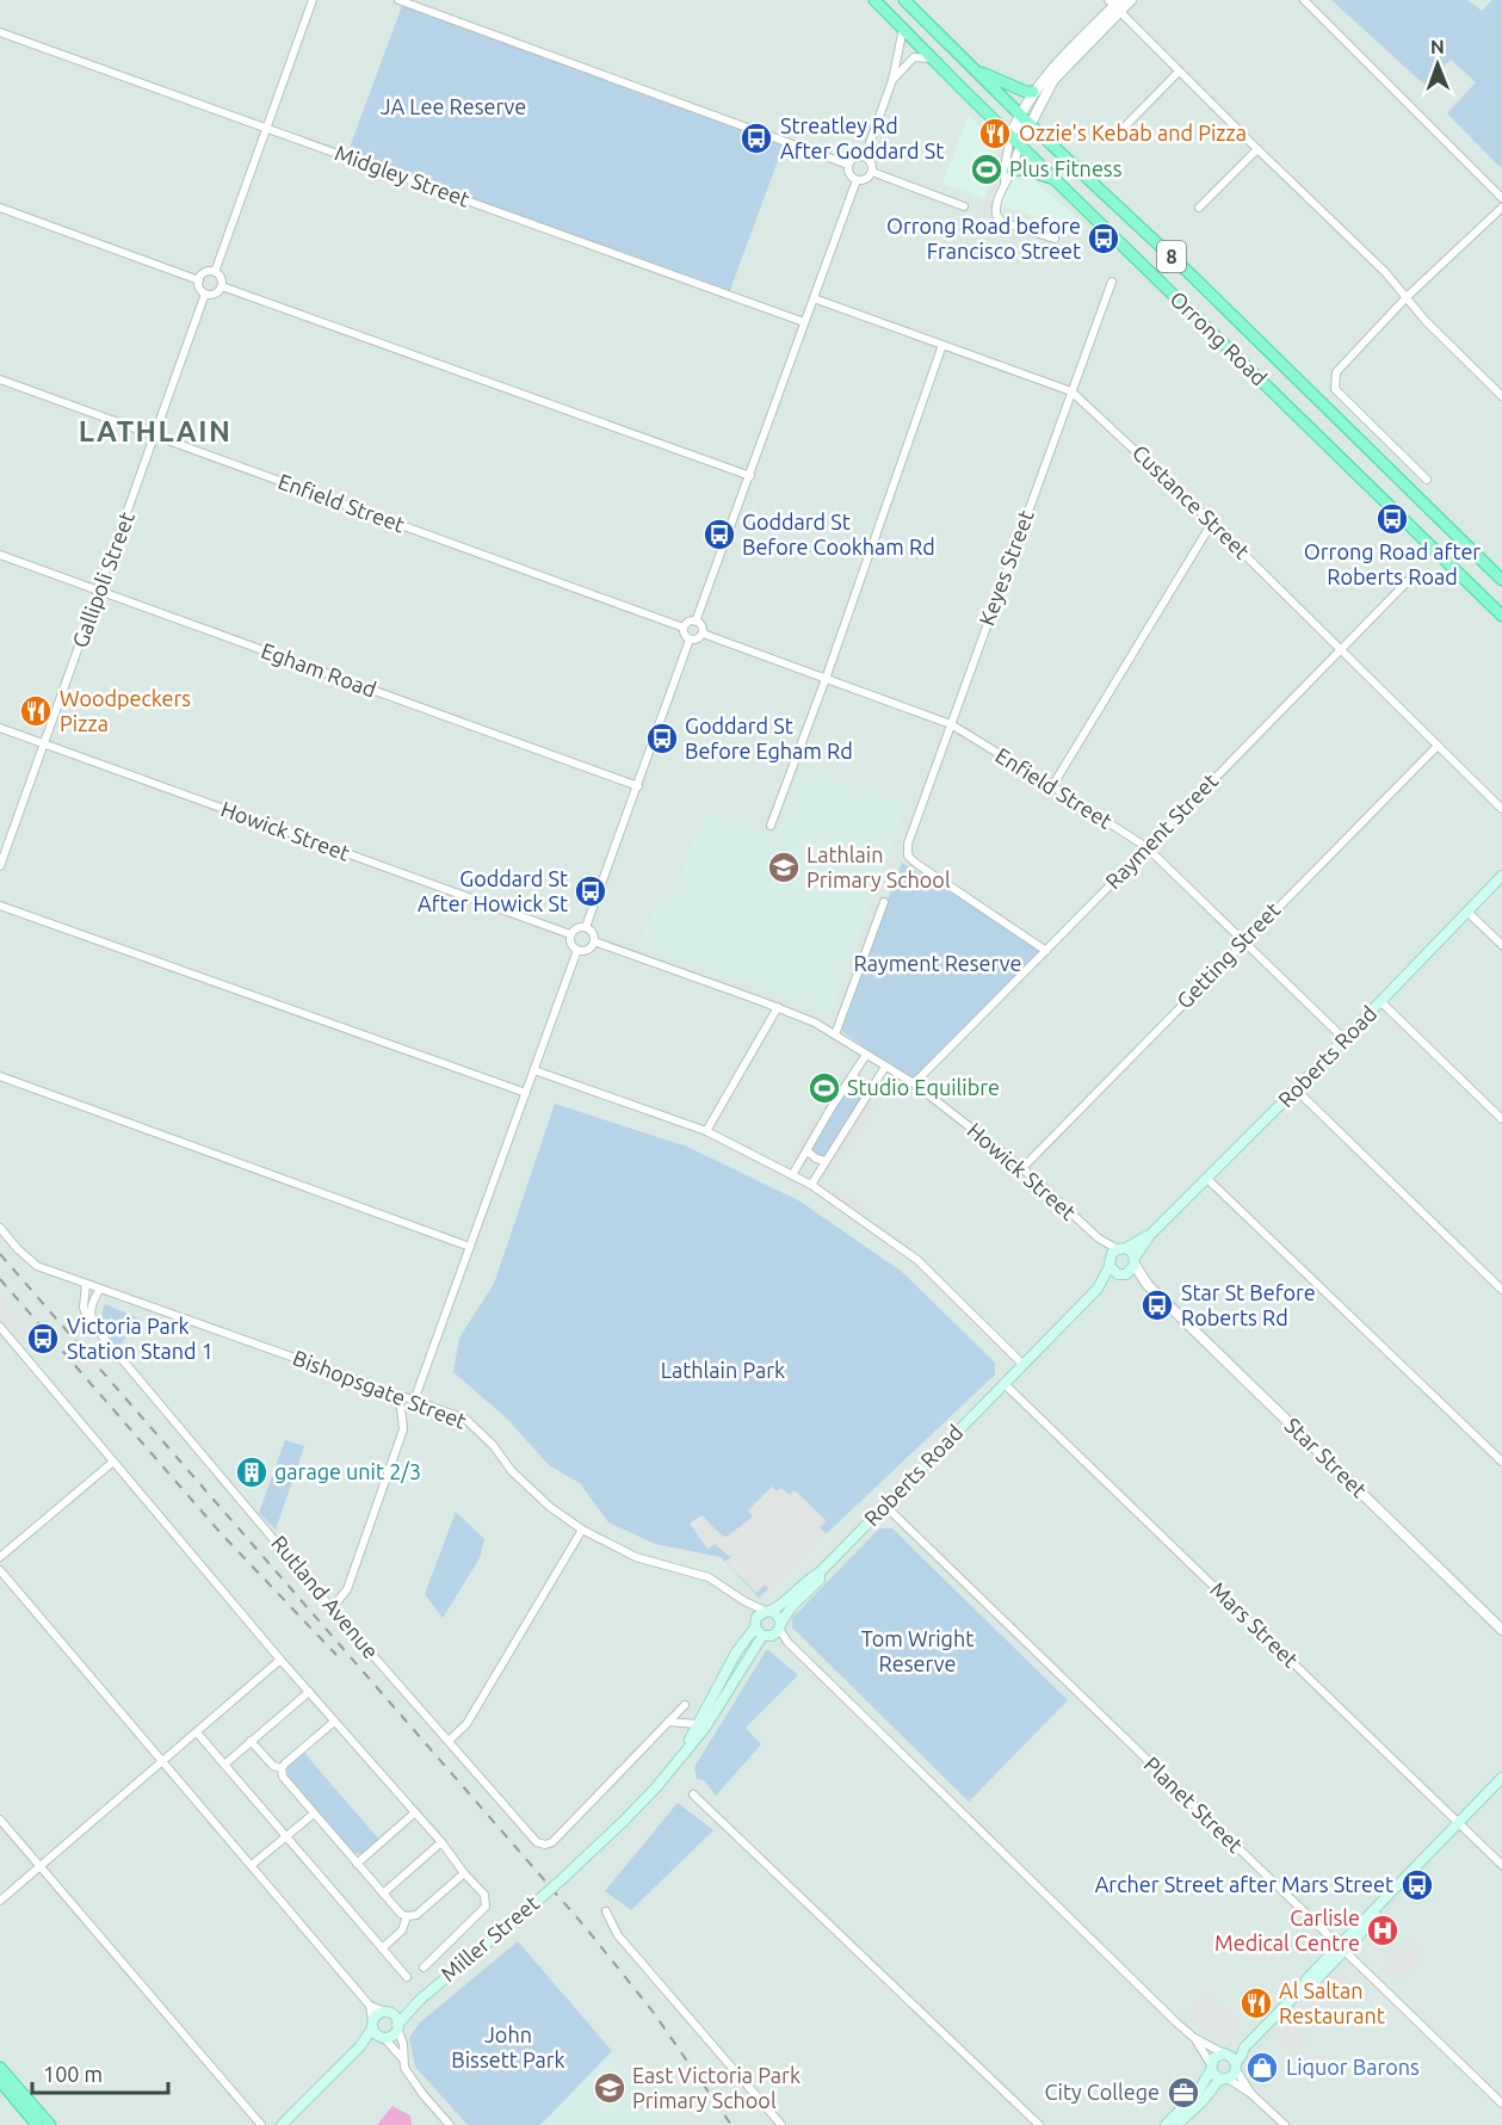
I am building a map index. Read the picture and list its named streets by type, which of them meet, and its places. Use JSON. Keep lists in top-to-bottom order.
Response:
{
  "streets": {
    "highway": ["8", "Orrong Road"],
    "main road": ["Roberts Road", "Miller Street"],
    "street": [
      "Midgley Street",
      "Custance Street",
      "Enfield Street",
      "Keyes Street",
      "Gallipoli Street",
      "Egham Road",
      "Howick Street",
      "Rayment Street",
      "Getting Street",
      "Bishopsgate Street",
      "Star Street",
      "Rutland Avenue",
      "Mars Street",
      "Planet Street"
    ]
  },
  "crossings": [
    ["Custance Street", "Keyes Street"],
    ["Custance Street", "Rayment Street"],
    ["Custance Street", "Getting Street"],
    ["Enfield Street", "Keyes Street"],
    ["Enfield Street", "Gallipoli Street"],
    ["Enfield Street", "Rayment Street"],
    ["Enfield Street", "Getting Street"],
    ["Enfield Street", "Roberts Road"],
    ["Keyes Street", "Rayment Street"],
    ["Gallipoli Street", "Egham Road"],
    ["Gallipoli Street", "Howick Street"],
    ["Howick Street", "Rayment Street"],
    ["Howick Street", "Getting Street"],
    ["Howick Street", "Roberts Road"],
    ["Howick Street", "Star Street"],
    ["Roberts Road", "Bishopsgate Street"],
    ["Roberts Road", "Star Street"],
    ["Roberts Road", "Mars Street"],
    ["Roberts Road", "Planet Street"],
    ["Roberts Road", "Miller Street"],
    ["Bishopsgate Street", "Rutland Avenue"]
  ],
  "districts": ["LATHLAIN"],
  "parks": [
    "JA Lee Reserve",
    "Rayment Reserve",
    "Lathlain Park",
    "Tom Wright Reserve",
    "John Bissett Park"
  ],
  "places": {
    "restaurant": ["Ozzie's Kebab and Pizza", "Woodpeckers Pizza", "Al Saltan Restaurant"],
    "bus stop": [
      "Streatley Rd After Goddard St",
      "Orrong Road before Francisco Street",
      "Orrong Road after Roberts Road",
      "Goddard St Before Cookham Rd",
      "Goddard St Before Egham Rd",
      "Goddard St After Howick St",
      "Star St Before Roberts Rd",
      "Victoria Park Station Stand 1",
      "Archer Street after Mars Street"
    ],
    "sports": ["Plus Fitness", "Studio Equilibre"],
    "school or university": ["Lathlain Primary School", "East Victoria Park Primary School"],
    "building": ["garage unit 2/3"],
    "hospital": ["Carlisle Medical Centre"],
    "shop": ["Liquor Barons"],
    "office": ["City College"]
  },
  "scale_bar": "100 m",
  "north": "top"
}
